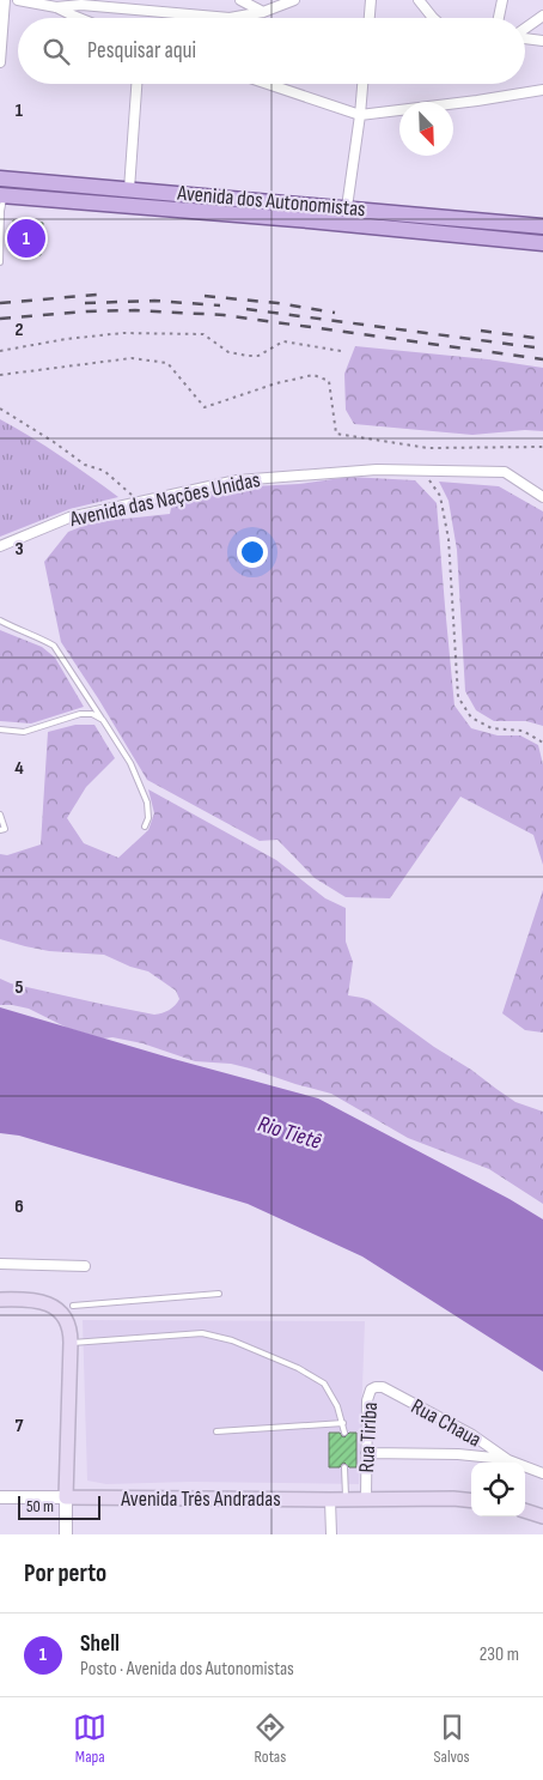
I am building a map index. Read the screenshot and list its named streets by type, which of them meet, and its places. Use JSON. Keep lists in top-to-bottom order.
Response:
{
  "streets": {
    "main road": ["Avenida dos Autonomistas", "Avenida Três Andradas"],
    "street": ["Avenida das Nações Unidas", "Rua Chaua", "Rua Tiriba"]
  },
  "crossings": [
    ["Rua Chaua", "Rua Tiriba"],
    ["Rua Tiriba", "Avenida Três Andradas"]
  ],
  "water": ["Rio Tietê"],
  "scale_bar": "50 m",
  "north": "bottom right",
  "page": {
    "search": "Pesquisar aqui",
    "pins": "1",
    "scale": "50 m",
    "heading": "Por perto",
    "list": [
      {
        "mark": "1",
        "name": "Shell",
        "note": "Posto · Avenida dos Autonomistas",
        "value": "230 m"
      }
    ],
    "nav": ["Mapa", "Rotas", "Salvos"]
  },
  "grid": {
    "rows": [
      "1",
      "2",
      "3",
      "4",
      "5",
      "6",
      "7"
    ]
  }
}
